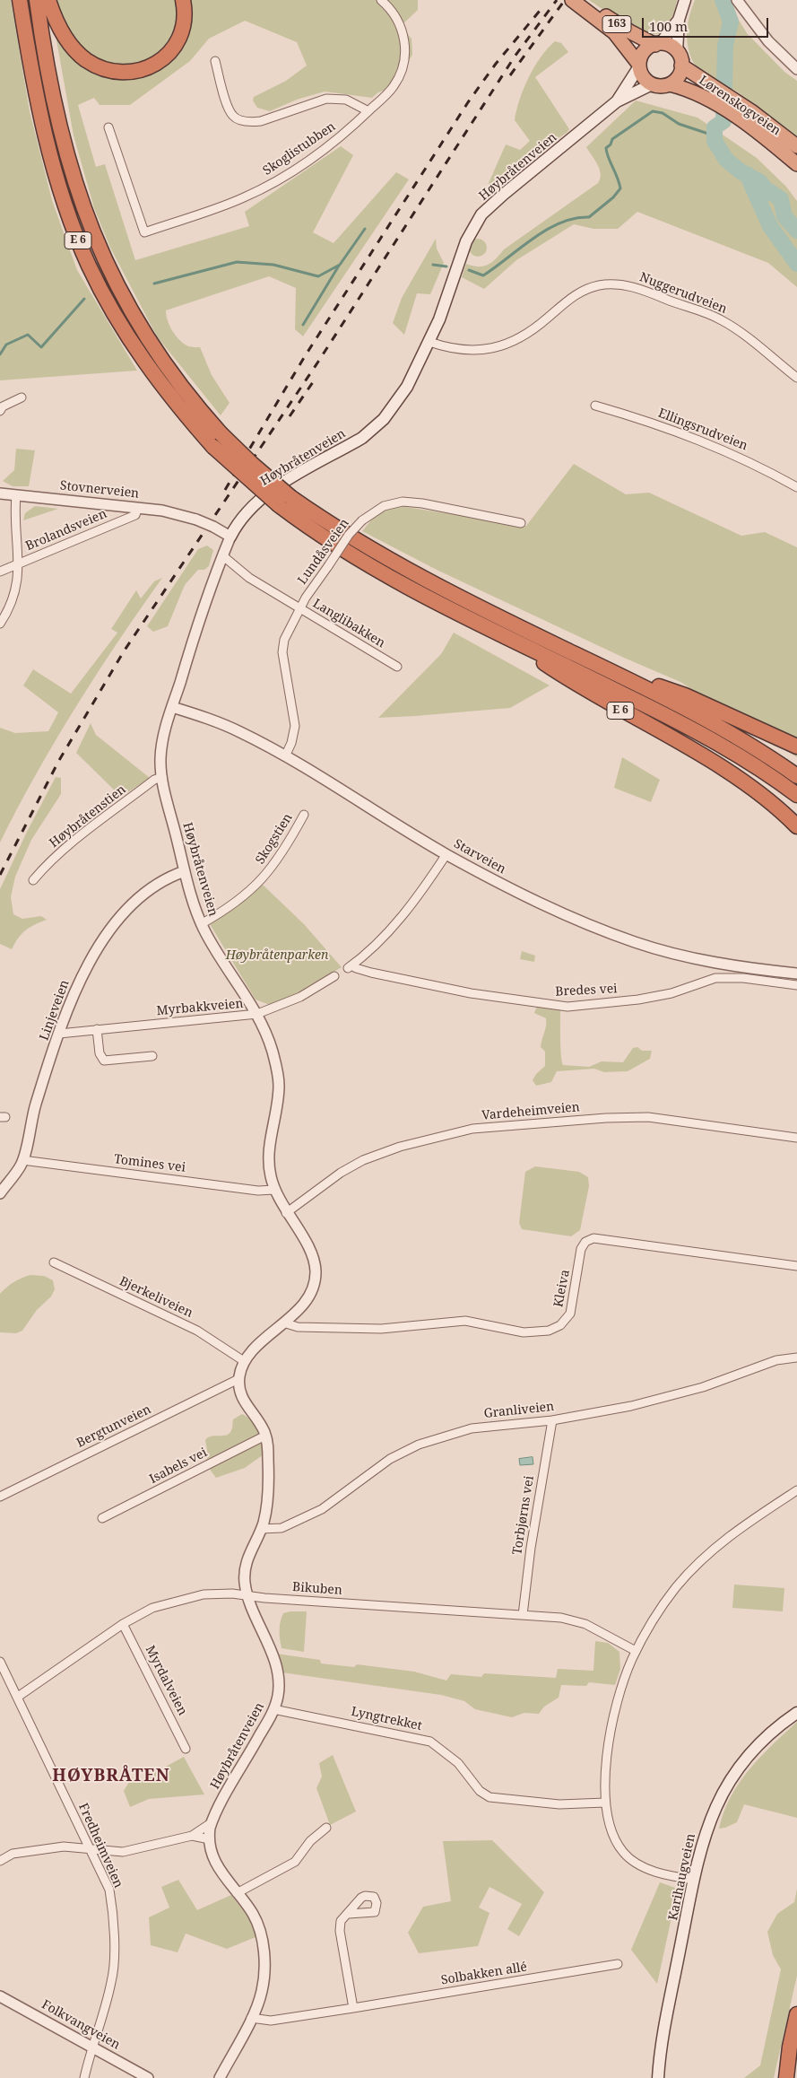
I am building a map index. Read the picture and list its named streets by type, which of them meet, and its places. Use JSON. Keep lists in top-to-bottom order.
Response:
{
  "streets": {
    "highway": ["163", "Lørenskogveien", "E 6"],
    "main road": ["Høybråtenveien", "Karihaugveien"],
    "street": [
      "Skoglistubben",
      "Nuggerudveien",
      "Ellingsrudveien",
      "Stovnerveien",
      "Brolandsveien",
      "Lundåsveien",
      "Langlibakken",
      "Høybråtenstien",
      "Skogstien",
      "Starveien",
      "Bredes vei",
      "Myrbakkveien",
      "Linjeveien",
      "Vardeheimveien",
      "Tomines vei",
      "Kleiva",
      "Bjerkeliveien",
      "Granliveien",
      "Bergtunveien",
      "Isabels vei",
      "Torbjørns vei",
      "Bikuben",
      "Myrdalveien",
      "Lyngtrekket",
      "Fredheimveien",
      "Solbakken allé",
      "Folkvangveien"
    ]
  },
  "crossings": [
    ["163", "Lørenskogveien"],
    ["163", "Høybråtenveien"],
    ["Lørenskogveien", "Høybråtenveien"],
    ["Høybråtenveien", "Nuggerudveien"],
    ["Høybråtenveien", "Stovnerveien"],
    ["Høybråtenveien", "Langlibakken"],
    ["Høybråtenveien", "Høybråtenstien"],
    ["Høybråtenveien", "Skogstien"],
    ["Høybråtenveien", "Starveien"],
    ["Høybråtenveien", "Myrbakkveien"],
    ["Høybråtenveien", "Linjeveien"],
    ["Høybråtenveien", "Vardeheimveien"],
    ["Høybråtenveien", "Tomines vei"],
    ["Høybråtenveien", "Kleiva"],
    ["Høybråtenveien", "Bjerkeliveien"],
    ["Høybråtenveien", "Granliveien"],
    ["Høybråtenveien", "Bergtunveien"],
    ["Høybråtenveien", "Isabels vei"],
    ["Høybråtenveien", "Bikuben"],
    ["Høybråtenveien", "Lyngtrekket"],
    ["Høybråtenveien", "Solbakken allé"],
    ["Stovnerveien", "Brolandsveien"],
    ["Lundåsveien", "Langlibakken"],
    ["Lundåsveien", "Starveien"],
    ["Starveien", "Bredes vei"],
    ["Myrbakkveien", "Linjeveien"],
    ["Linjeveien", "Tomines vei"],
    ["Granliveien", "Torbjørns vei"],
    ["Torbjørns vei", "Bikuben"],
    ["Bikuben", "Myrdalveien"],
    ["Bikuben", "Fredheimveien"],
    ["Fredheimveien", "Folkvangveien"]
  ],
  "districts": ["HØYBRÅTEN"],
  "parks": ["Høybråtenparken"],
  "scale_bar": "100 m"
}
